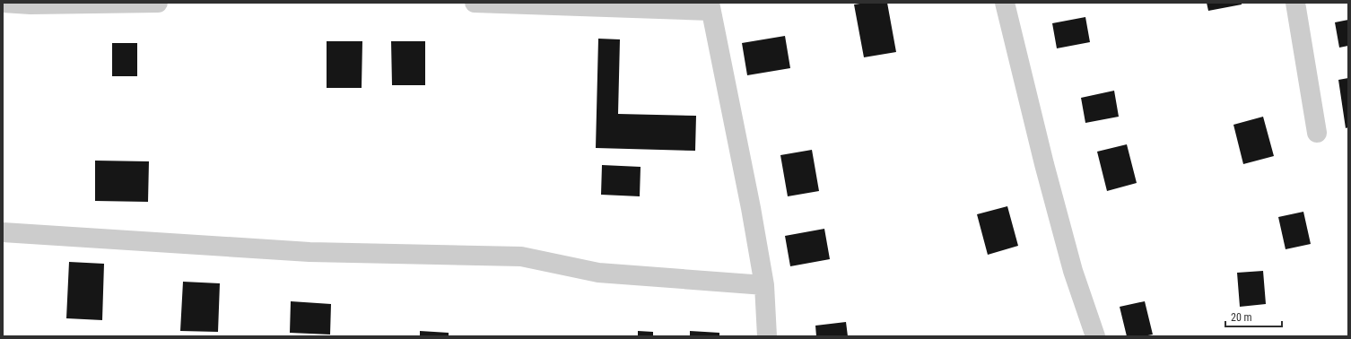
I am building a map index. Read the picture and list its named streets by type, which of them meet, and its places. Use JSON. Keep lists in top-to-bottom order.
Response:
{
  "scale_bar": "20 m"
}
